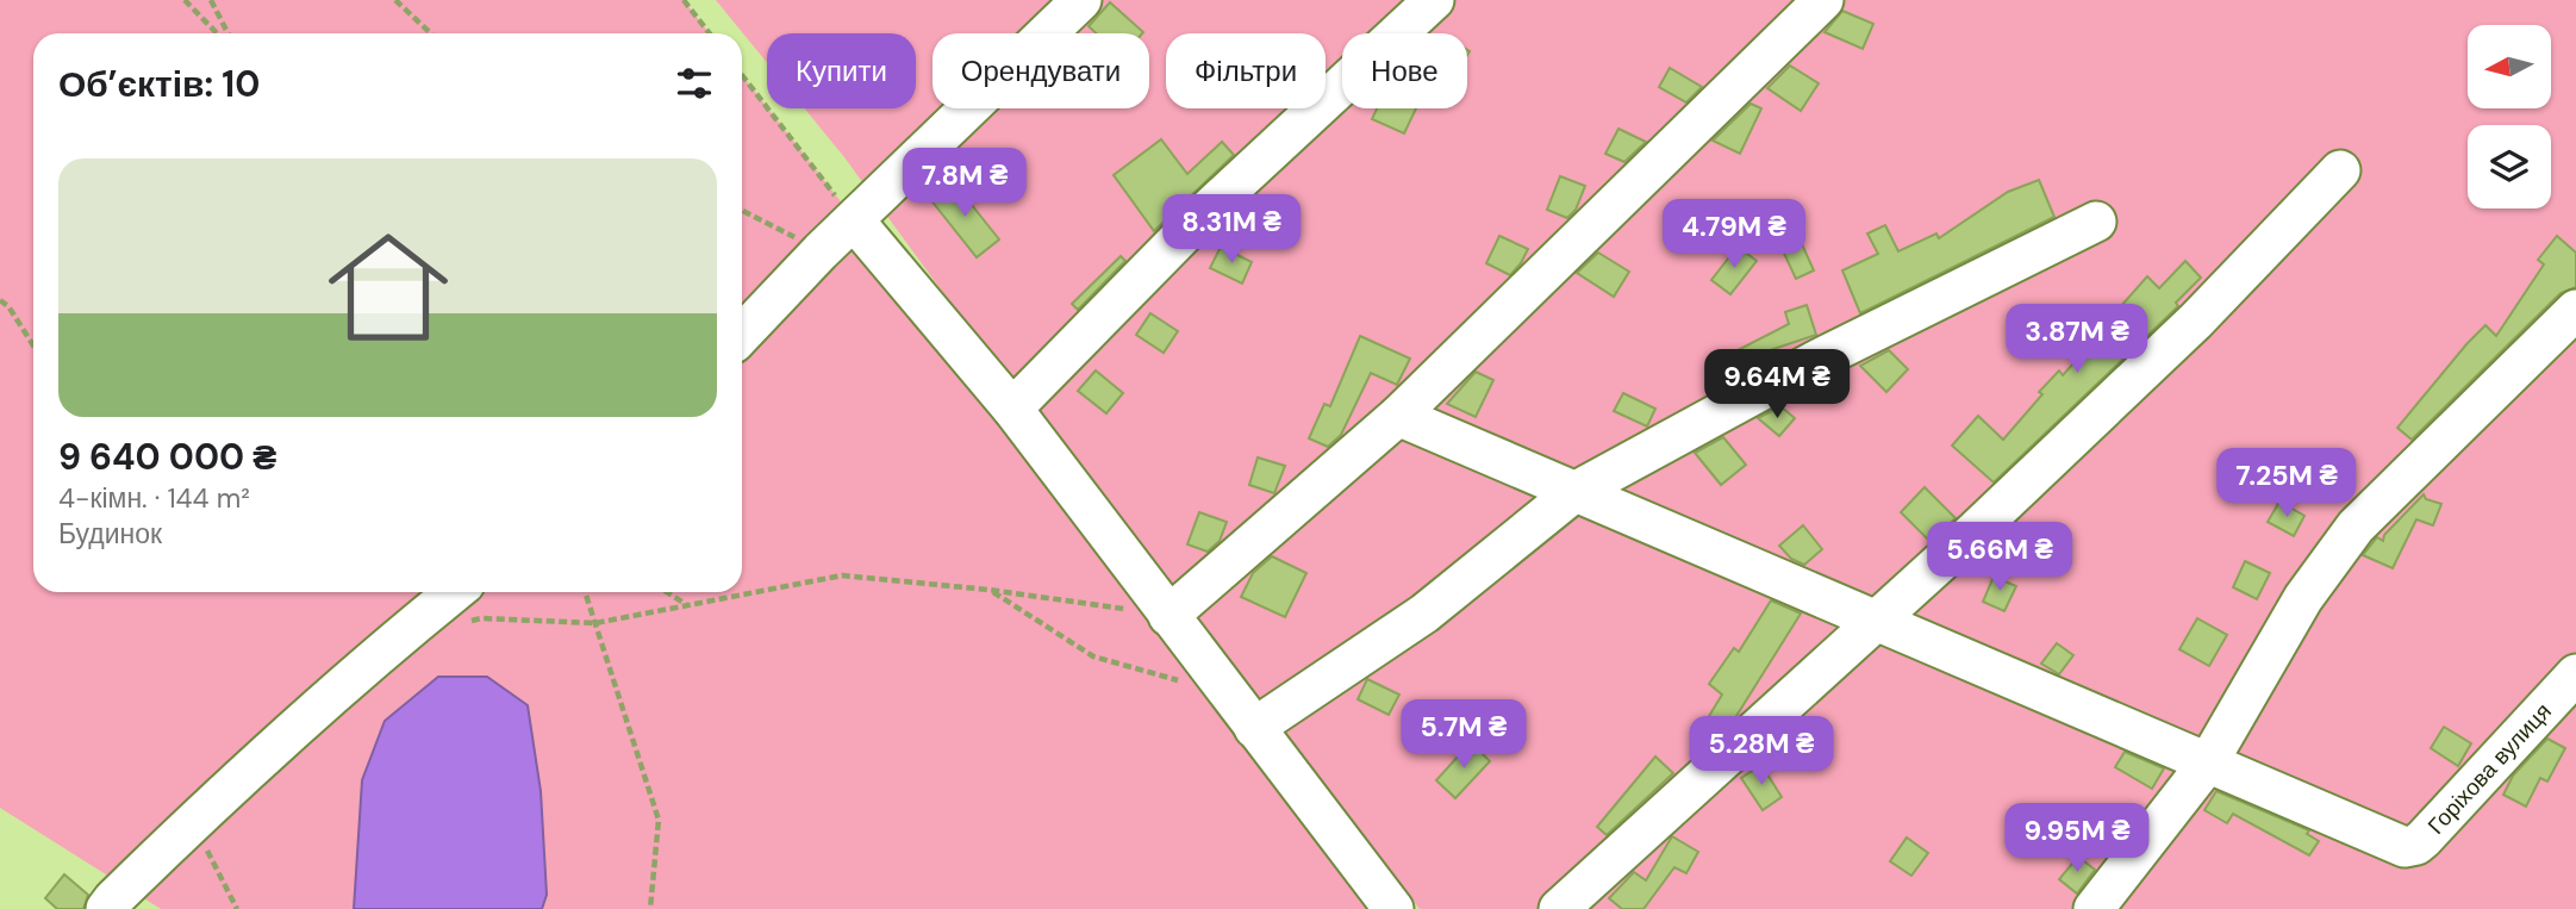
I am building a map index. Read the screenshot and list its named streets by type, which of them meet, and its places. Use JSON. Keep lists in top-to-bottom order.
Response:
{
  "streets": {
    "street": ["Горіхова вулиця"]
  },
  "north": "left",
  "page": {
    "chip": [
      "Купити",
      "Орендувати",
      "Фільтри",
      "Нове"
    ],
    "heading": "Об’єктів: 10",
    "list": [
      {
        "name": "9 640 000 ₴",
        "note": "4-кімн. · 144 m² · Будинок"
      }
    ],
    "price": [
      "7.8M ₴",
      "8.31M ₴",
      "4.79M ₴",
      "3.87M ₴",
      "9.64M ₴",
      "7.25M ₴",
      "5.66M ₴",
      "5.7M ₴",
      "5.28M ₴",
      "9.95M ₴"
    ]
  }
}
